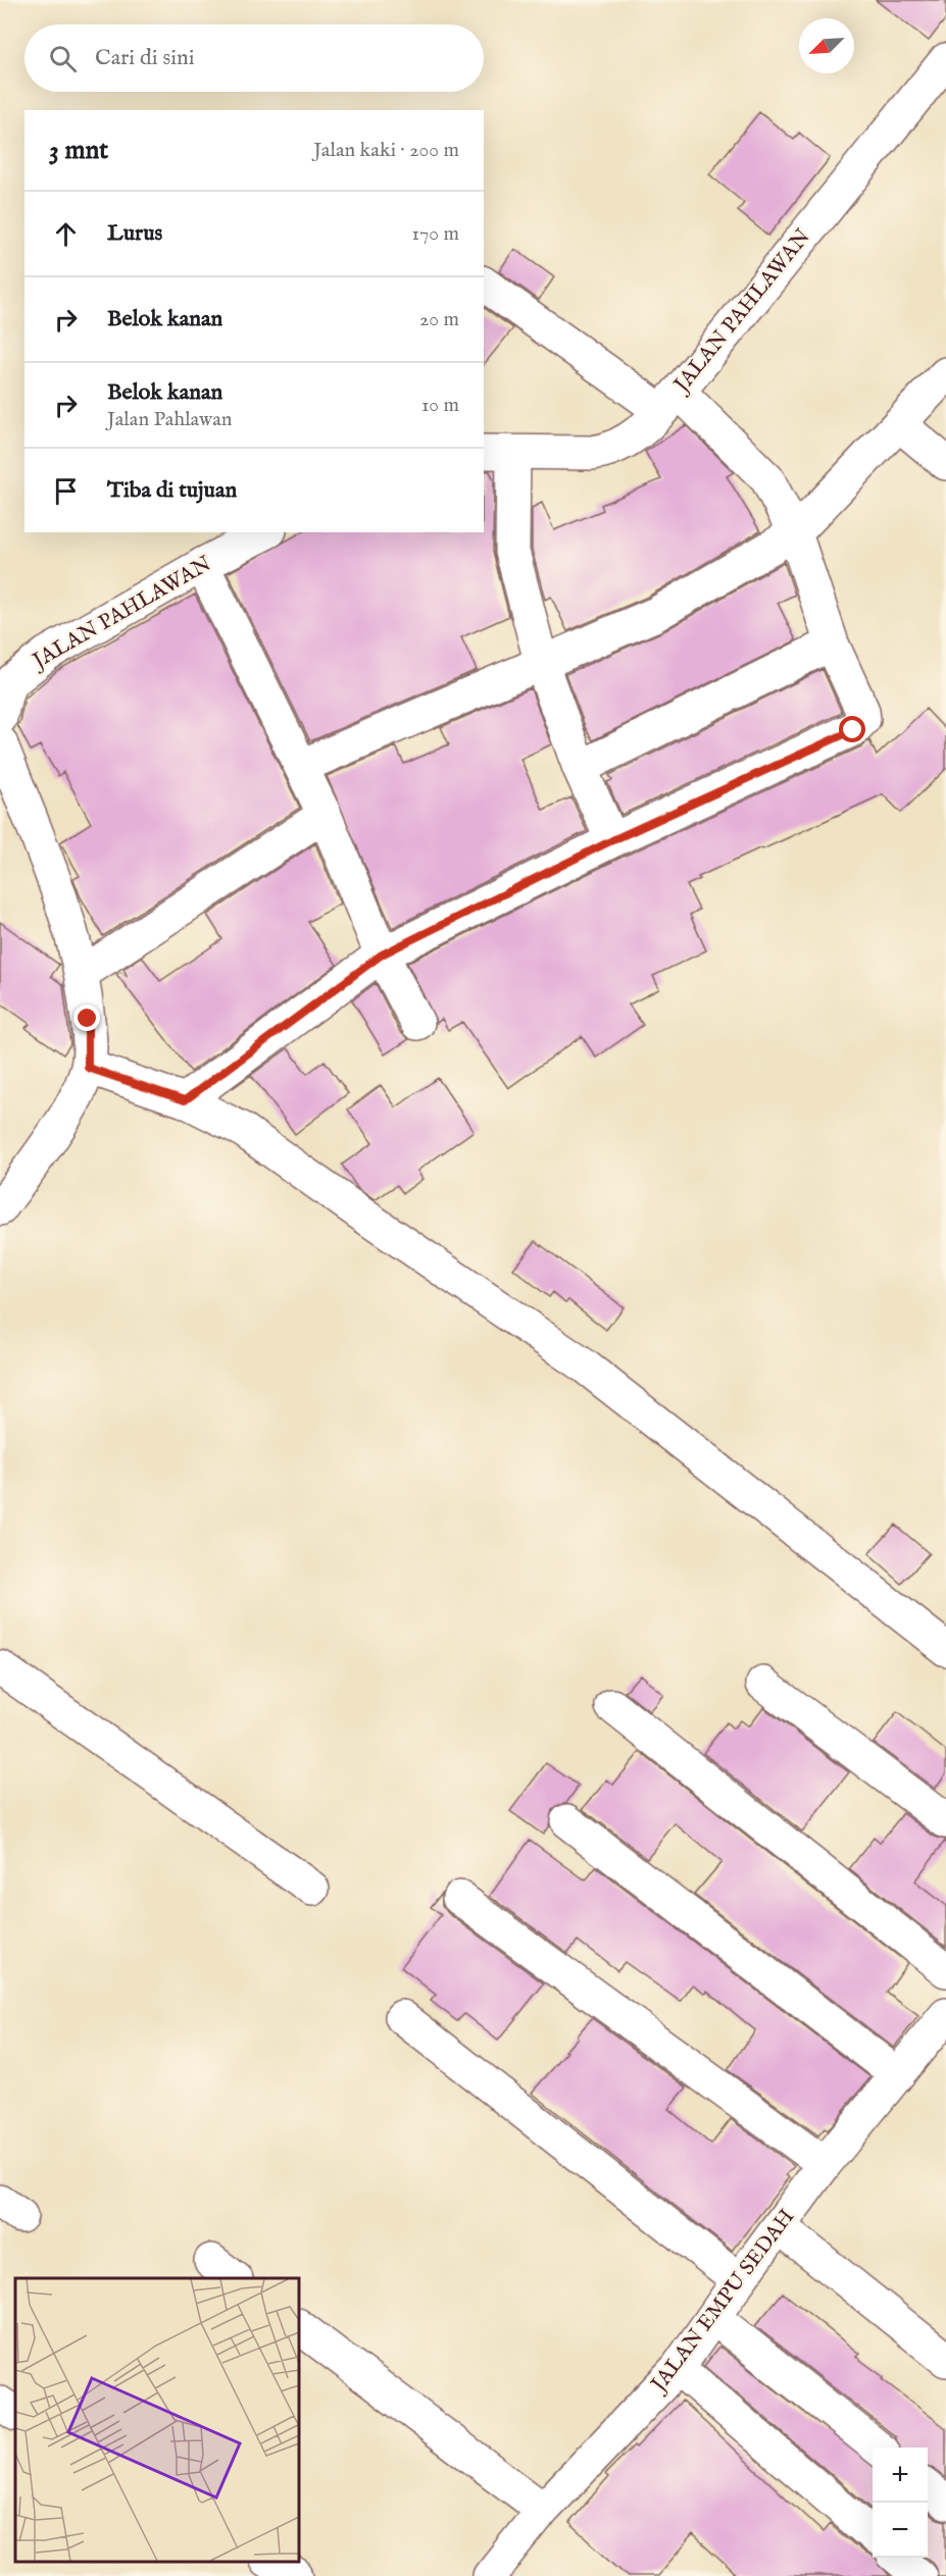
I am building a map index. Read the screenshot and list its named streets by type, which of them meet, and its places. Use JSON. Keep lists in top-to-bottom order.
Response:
{
  "streets": {
    "street": ["JALAN PAHLAWAN", "JALAN EMPU SEDAH"]
  },
  "north": "bottom left",
  "page": {
    "search": "Cari di sini",
    "heading": ["3 mnt", "Jalan kaki · 200 m"],
    "list": [
      ["Lurus", "170 m"],
      ["Belok kanan", "20 m"],
      ["Belok kanan", "Jalan Pahlawan", "10 m"],
      "Tiba di tujuan"
    ],
    "map_buttons": ["+", "−"]
  }
}
